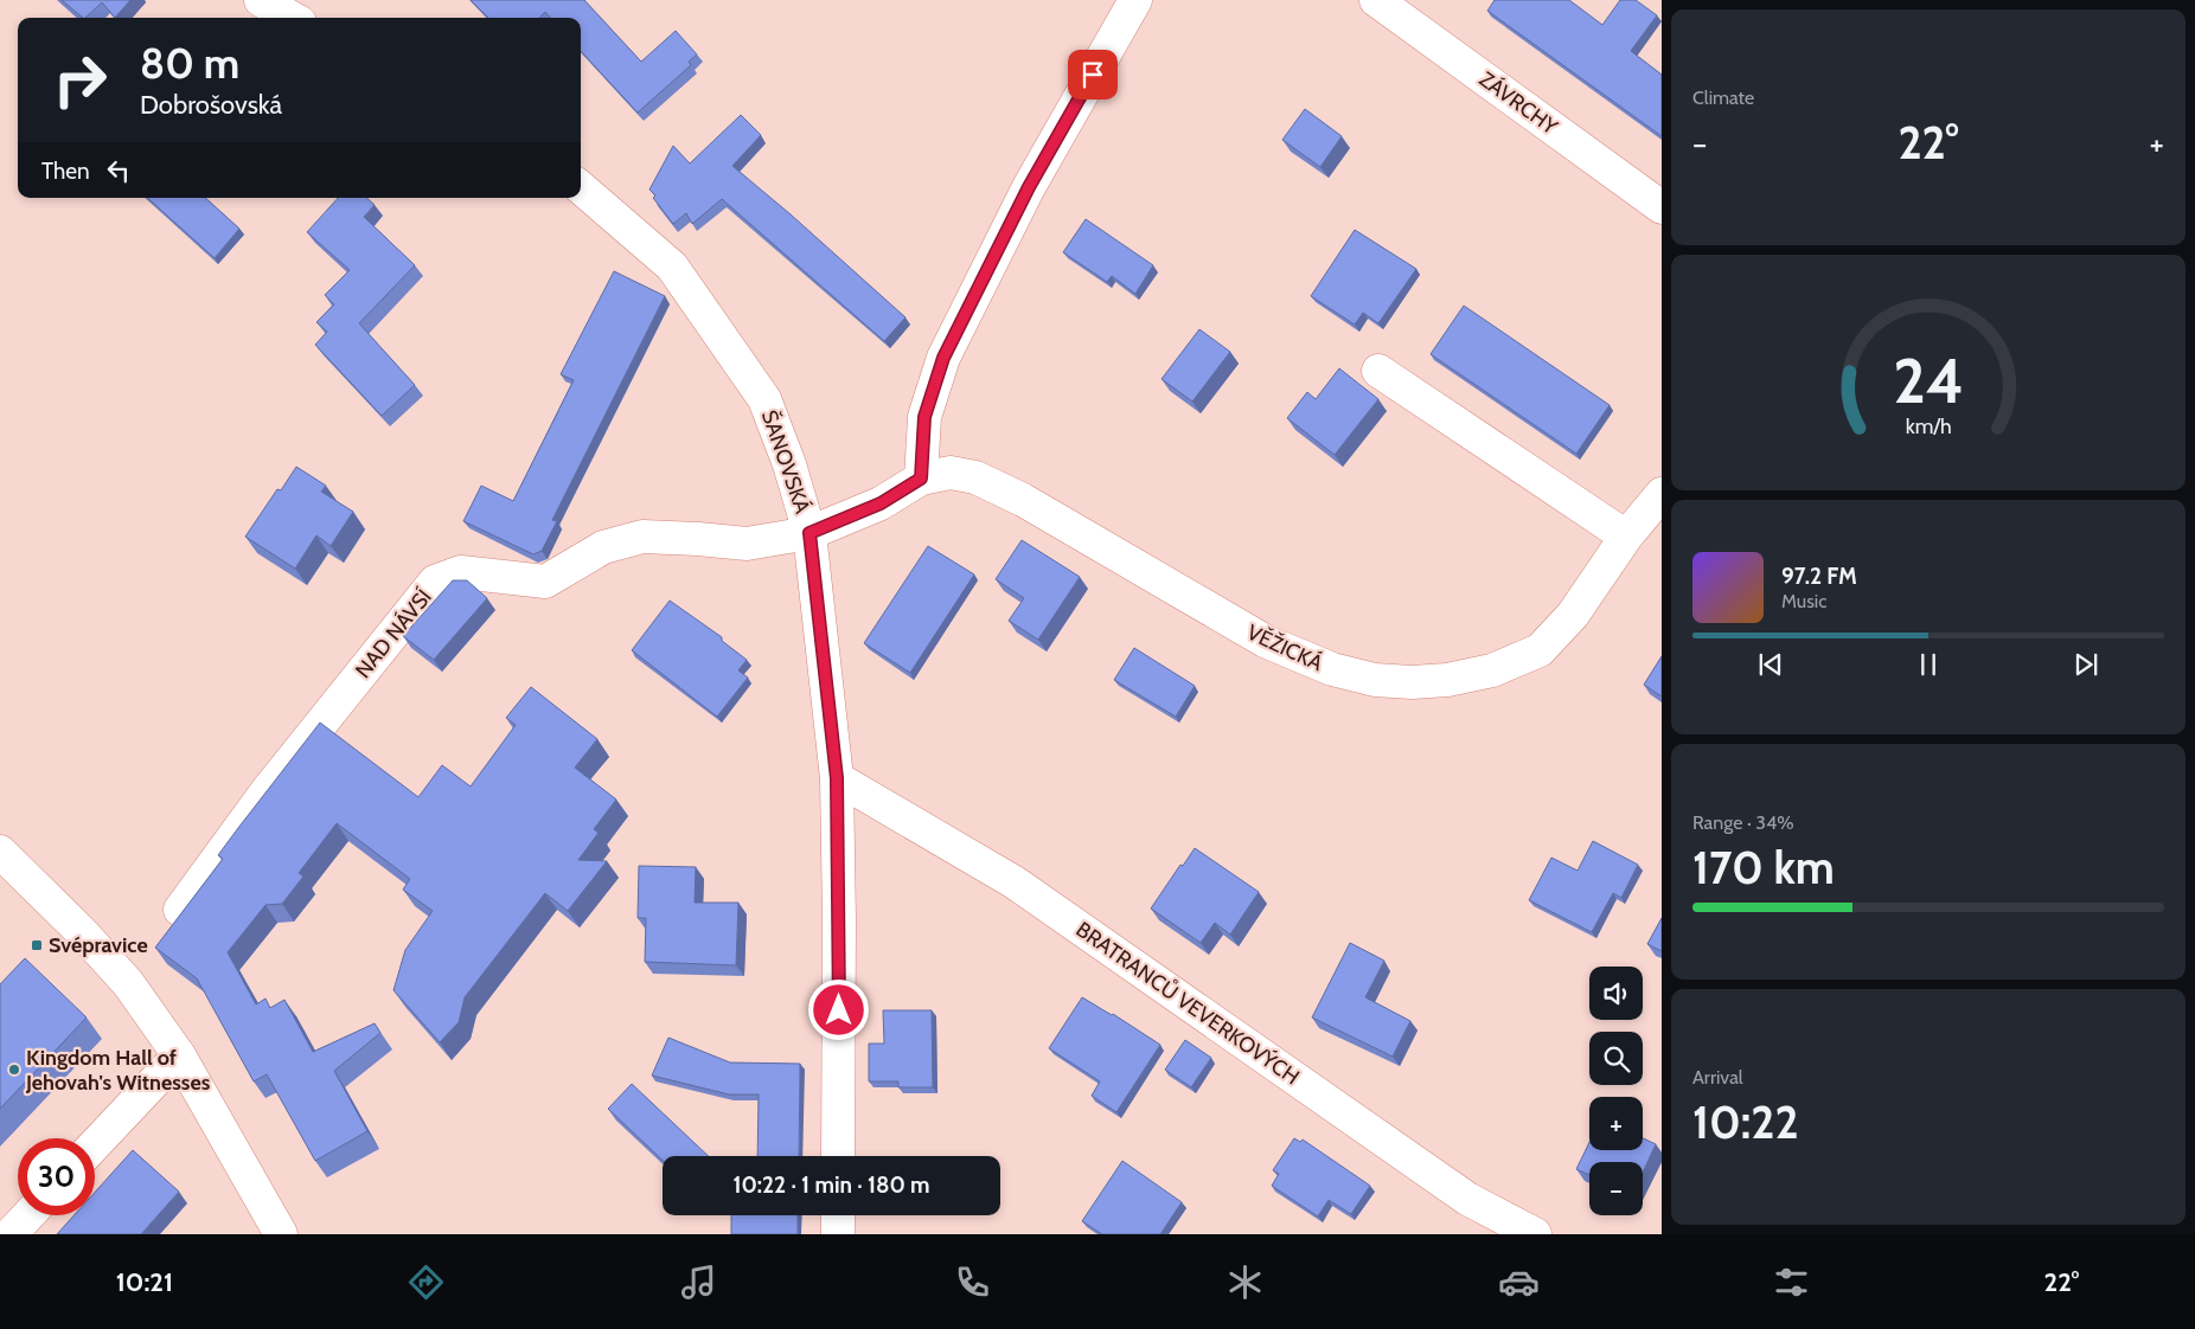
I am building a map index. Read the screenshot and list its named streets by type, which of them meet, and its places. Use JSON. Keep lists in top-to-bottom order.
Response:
{
  "streets": {
    "street": [
      "ZÁVRCHY",
      "ŠANOVSKÁ",
      "NAD NÁVSÍ",
      "VĚŽICKÁ",
      "BRATRANCŮ VEVERKOVÝCH"
    ]
  },
  "crossings": [
    ["ŠANOVSKÁ", "NAD NÁVSÍ"],
    ["ŠANOVSKÁ", "BRATRANCŮ VEVERKOVÝCH"],
    ["NAD NÁVSÍ", "VĚŽICKÁ"]
  ],
  "places": {
    "transit": ["Svépravice"],
    "other": ["Kingdom Hall of Jehovah's Witnesses"]
  },
  "page": {
    "tile": [
      "Climate",
      ["Range · 34%", "170 km"],
      ["Arrival", "10:22"]
    ],
    "turn": ["80 m", "Dobrošovská"],
    "heat": ["−", "22°", "+"],
    "then": "Then",
    "song": ["97.2 FM", "Music"],
    "map_buttons": ["+", "−"],
    "limit": "30",
    "trip": "10:22 · 1 min · 180 m",
    "tabs": ["10:21", "22°"],
    "gauge": ["24", "km/h"]
  }
}
